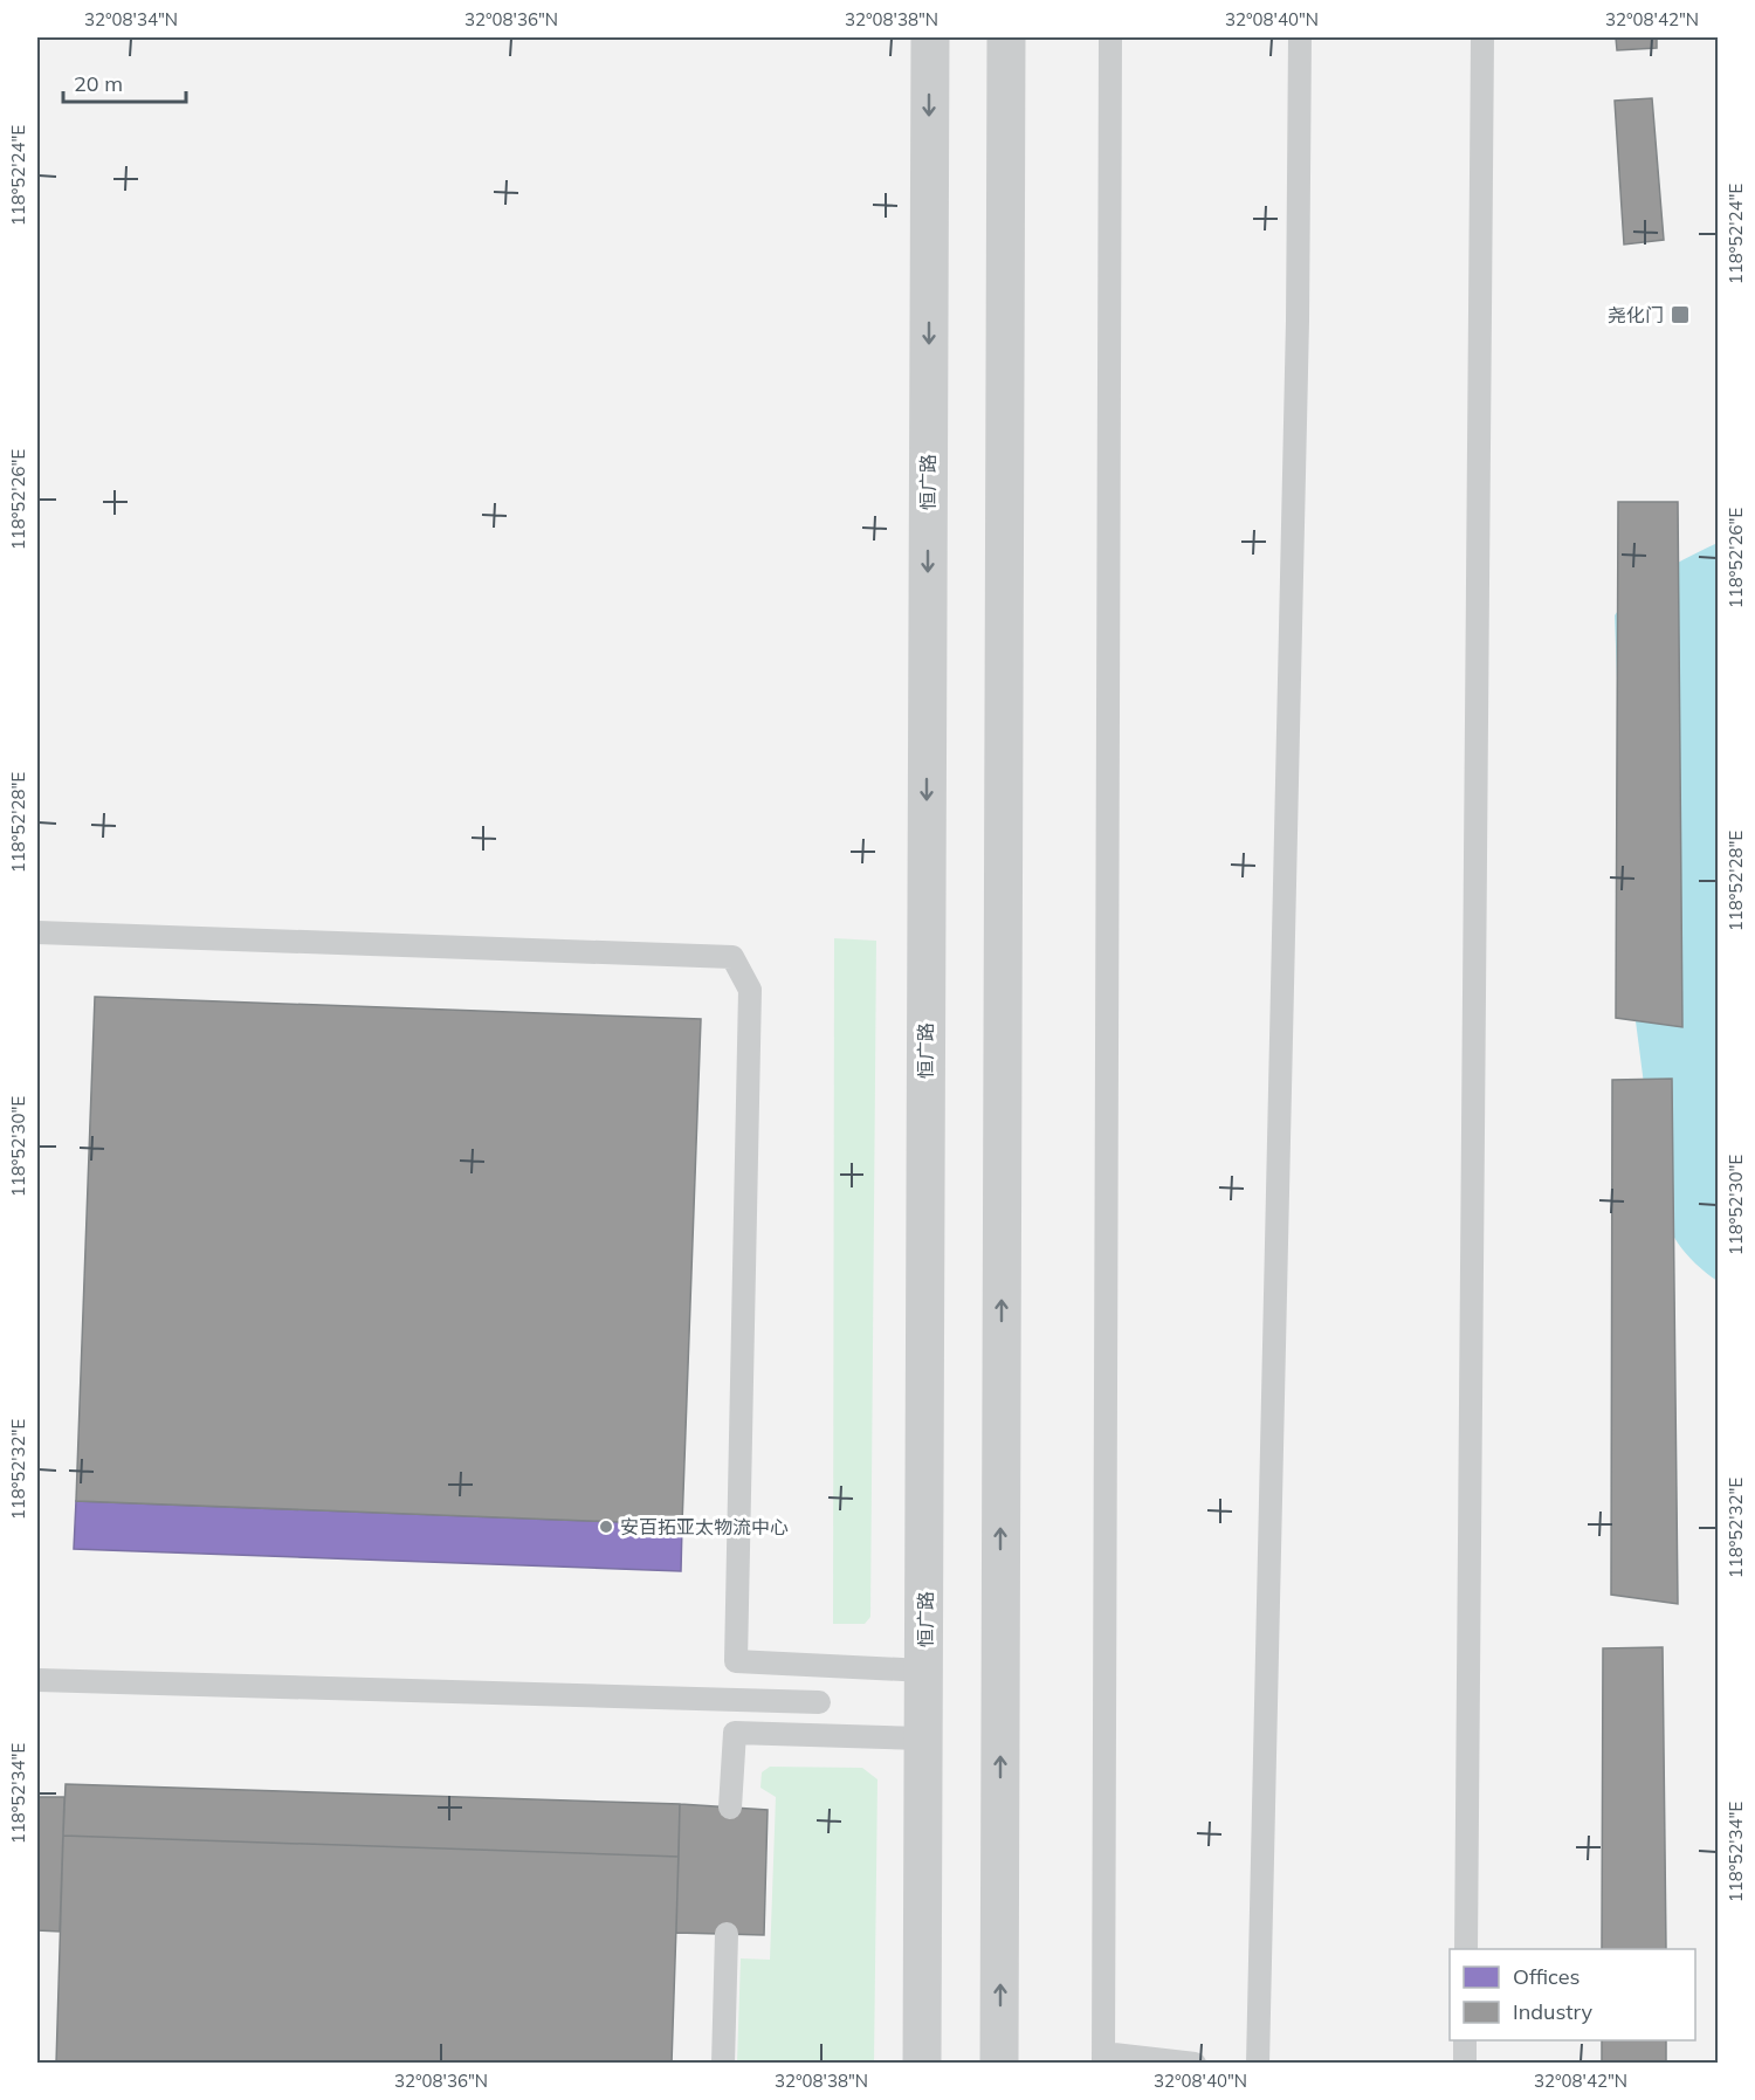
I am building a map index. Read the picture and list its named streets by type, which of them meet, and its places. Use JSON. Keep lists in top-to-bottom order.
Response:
{
  "streets": {
    "street": ["恒广路"]
  },
  "places": {
    "transit": ["尧化门"],
    "other": ["安百拓亚太物流中心"]
  },
  "legend": ["Offices", "Industry"],
  "scale_bar": "20 m",
  "coordinates": [
    "32°08'34\"N",
    "32°08'36\"N",
    "32°08'38\"N",
    "32°08'40\"N",
    "32°08'42\"N",
    "118°52'24\"E",
    "118°52'26\"E",
    "118°52'28\"E",
    "118°52'30\"E",
    "118°52'32\"E",
    "118°52'34\"E"
  ]
}
